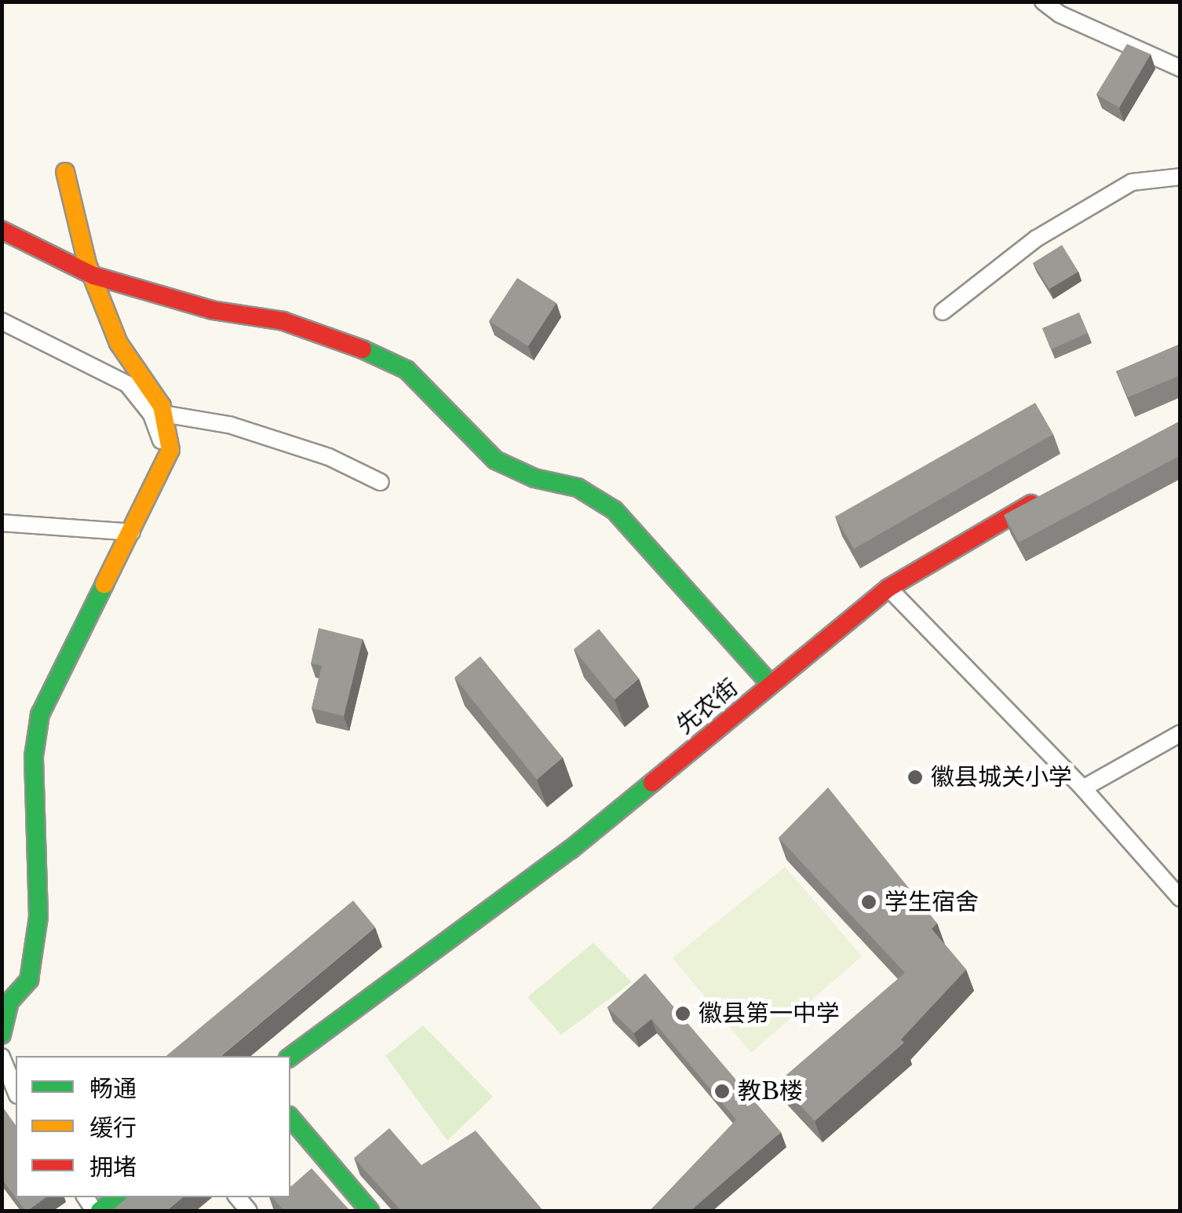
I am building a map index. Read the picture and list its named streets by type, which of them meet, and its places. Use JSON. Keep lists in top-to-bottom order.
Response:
{
  "streets": {
    "street": ["先农街"]
  },
  "places": [
    "徽县城关小学",
    "学生宿舍",
    "徽县第一中学",
    "教B楼"
  ],
  "legend": ["畅通", "缓行", "拥堵"]
}
